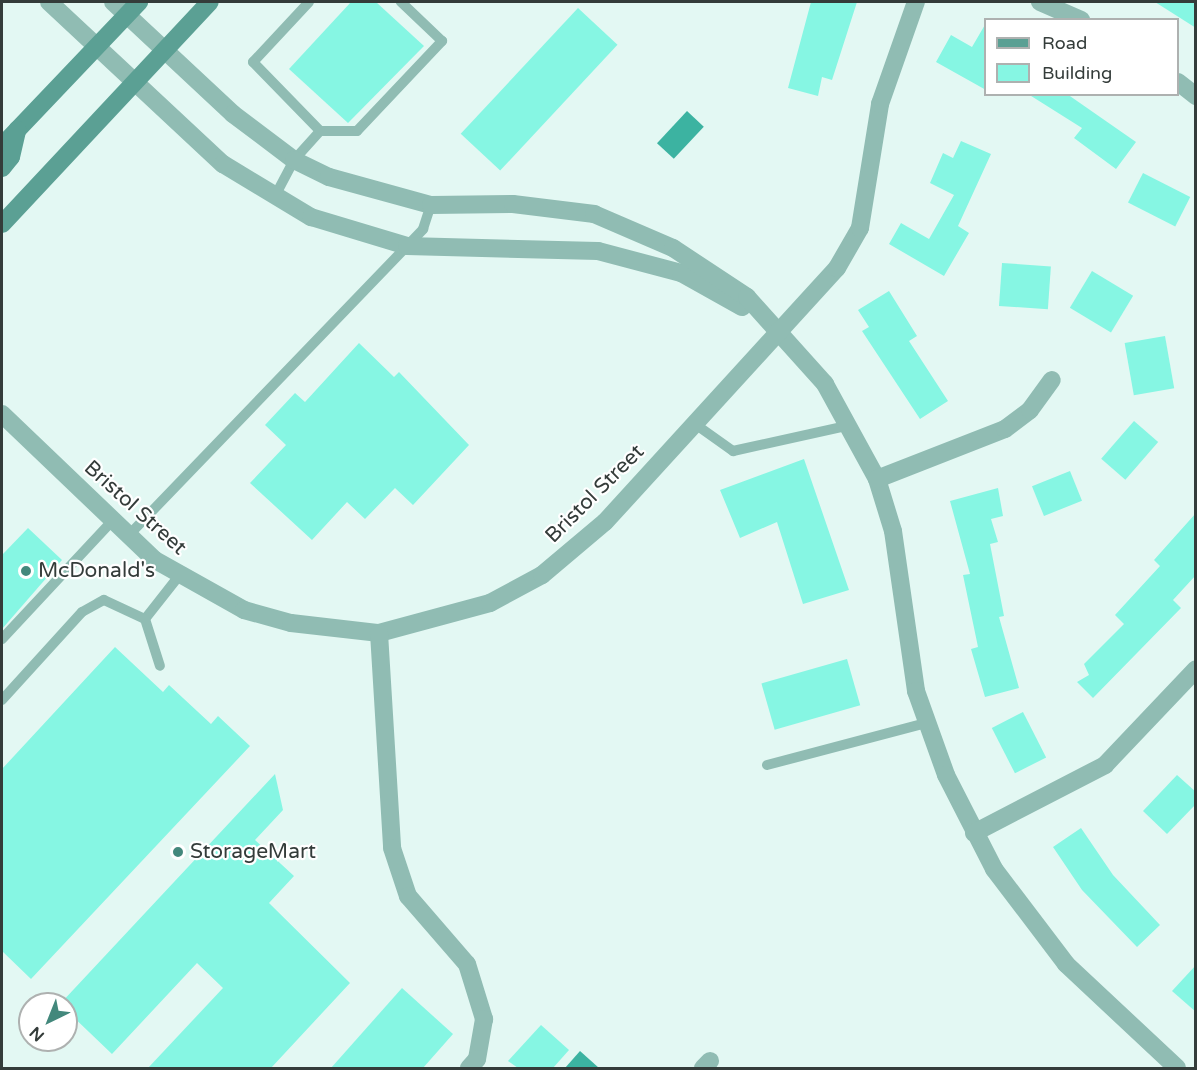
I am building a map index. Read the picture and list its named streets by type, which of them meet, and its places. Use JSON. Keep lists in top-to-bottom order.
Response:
{
  "streets": {
    "street": ["Bristol Street"]
  },
  "places": ["McDonald's", "StorageMart"],
  "legend": ["Road", "Building"],
  "north": "bottom left"
}
